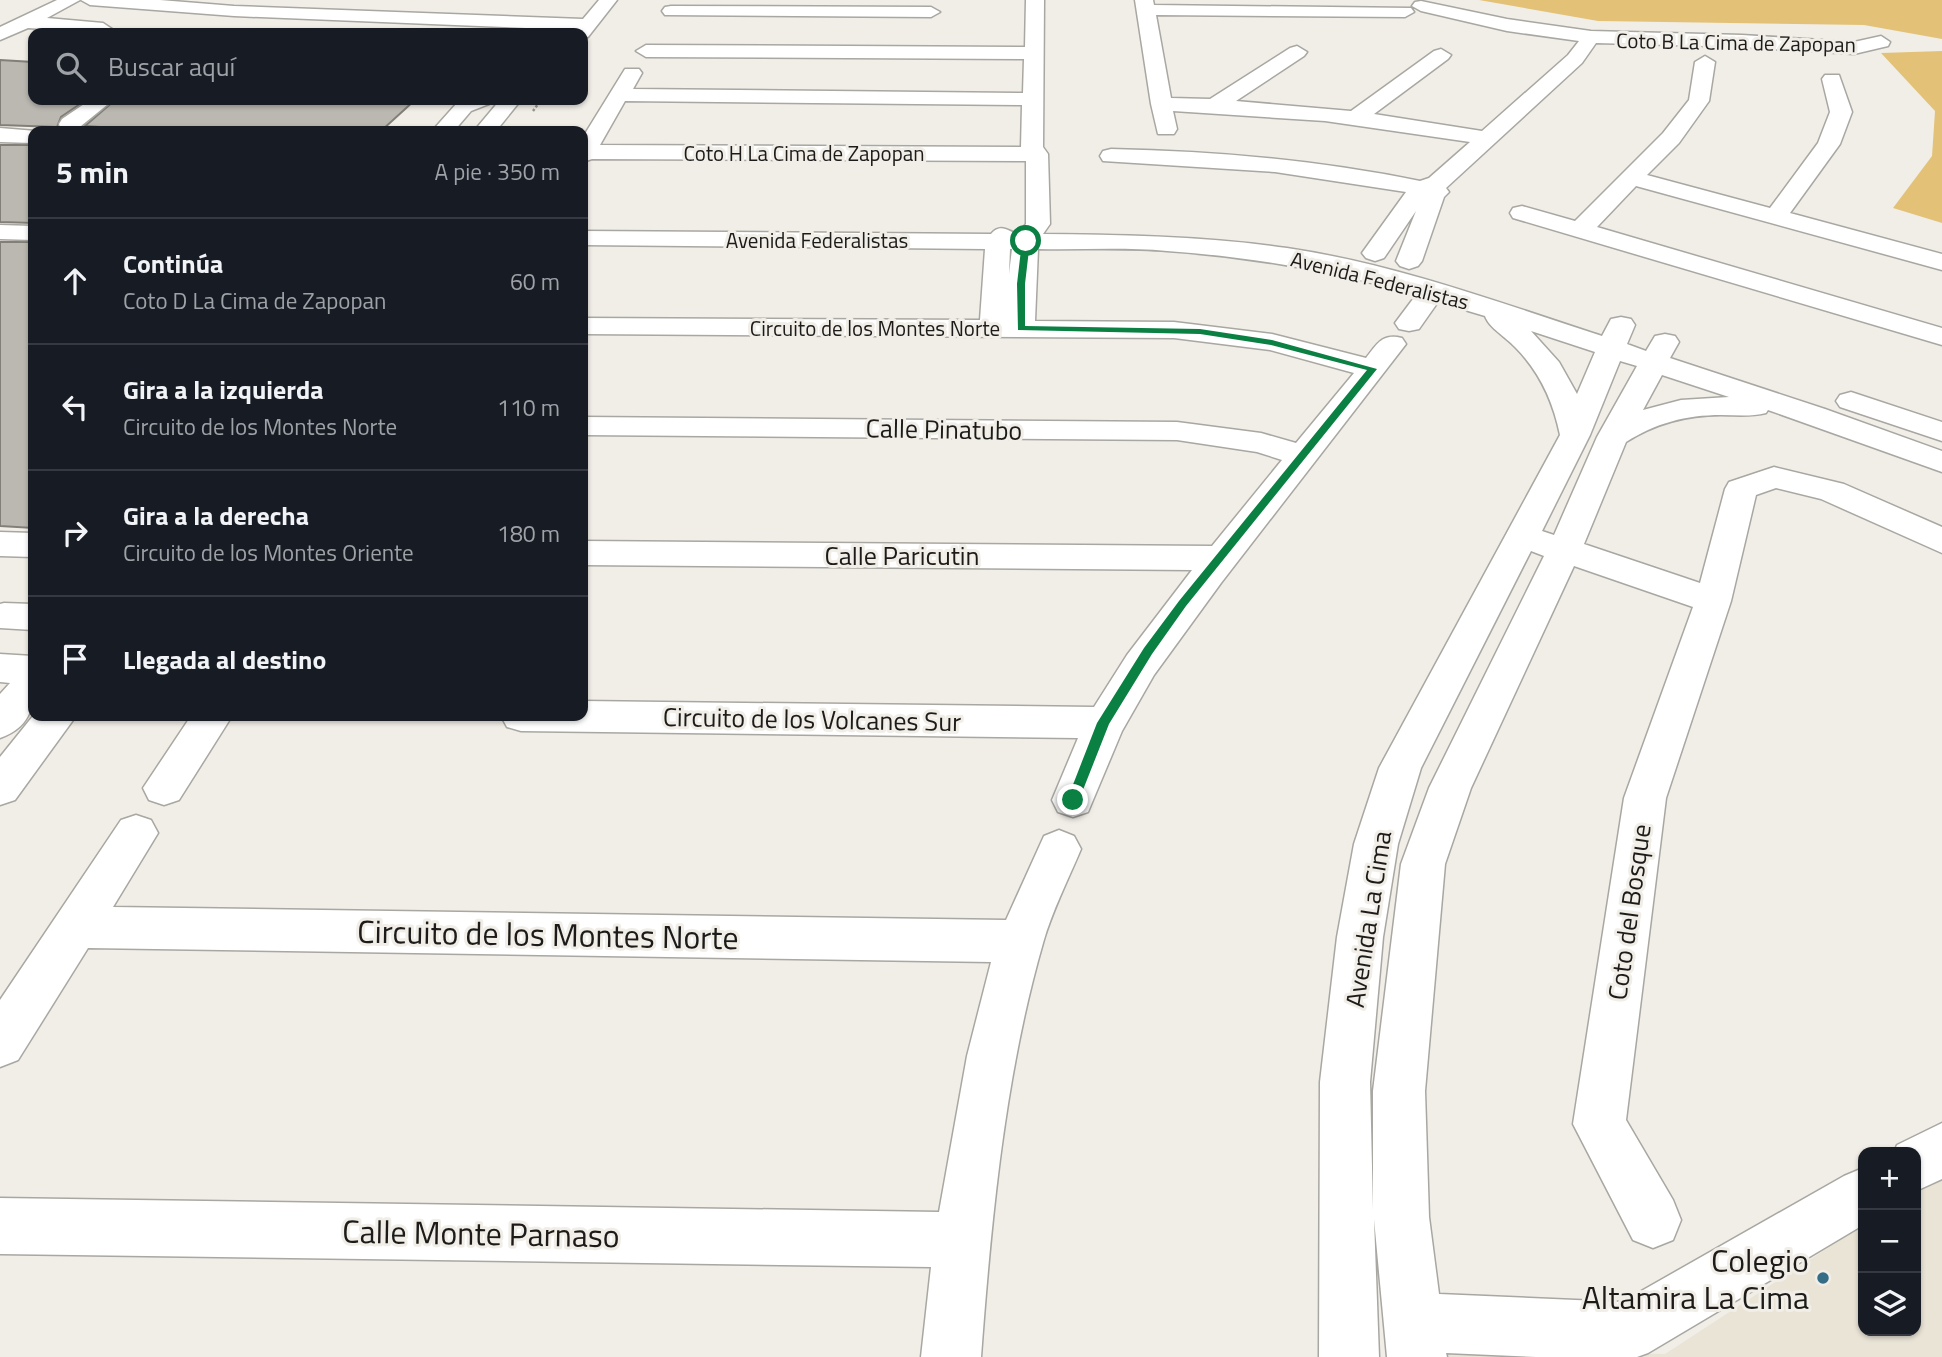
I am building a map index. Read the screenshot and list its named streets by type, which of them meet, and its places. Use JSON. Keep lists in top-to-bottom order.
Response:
{
  "streets": {
    "street": [
      "Coto B La Cima de Zapopan",
      "Coto H La Cima de Zapopan",
      "Avenida Federalistas",
      "Circuito de los Montes Norte",
      "Calle Pinatubo",
      "Calle Paricutin",
      "Circuito de los Volcanes Sur",
      "Coto del Bosque",
      "Avenida La Cima",
      "Calle Monte Parnaso"
    ]
  },
  "crossings": [
    ["Coto B La Cima de Zapopan", "Avenida Federalistas"],
    ["Avenida Federalistas", "Avenida La Cima"]
  ],
  "places": ["Colegio Altamira La Cima"],
  "page": {
    "search": "Buscar aquí",
    "heading": ["5 min", "A pie · 350 m"],
    "list": [
      ["Continúa", "Coto D La Cima de Zapopan", "60 m"],
      ["Gira a la izquierda", "Circuito de los Montes Norte", "110 m"],
      ["Gira a la derecha", "Circuito de los Montes Oriente", "180 m"],
      "Llegada al destino"
    ],
    "map_buttons": ["+", "−"]
  }
}
